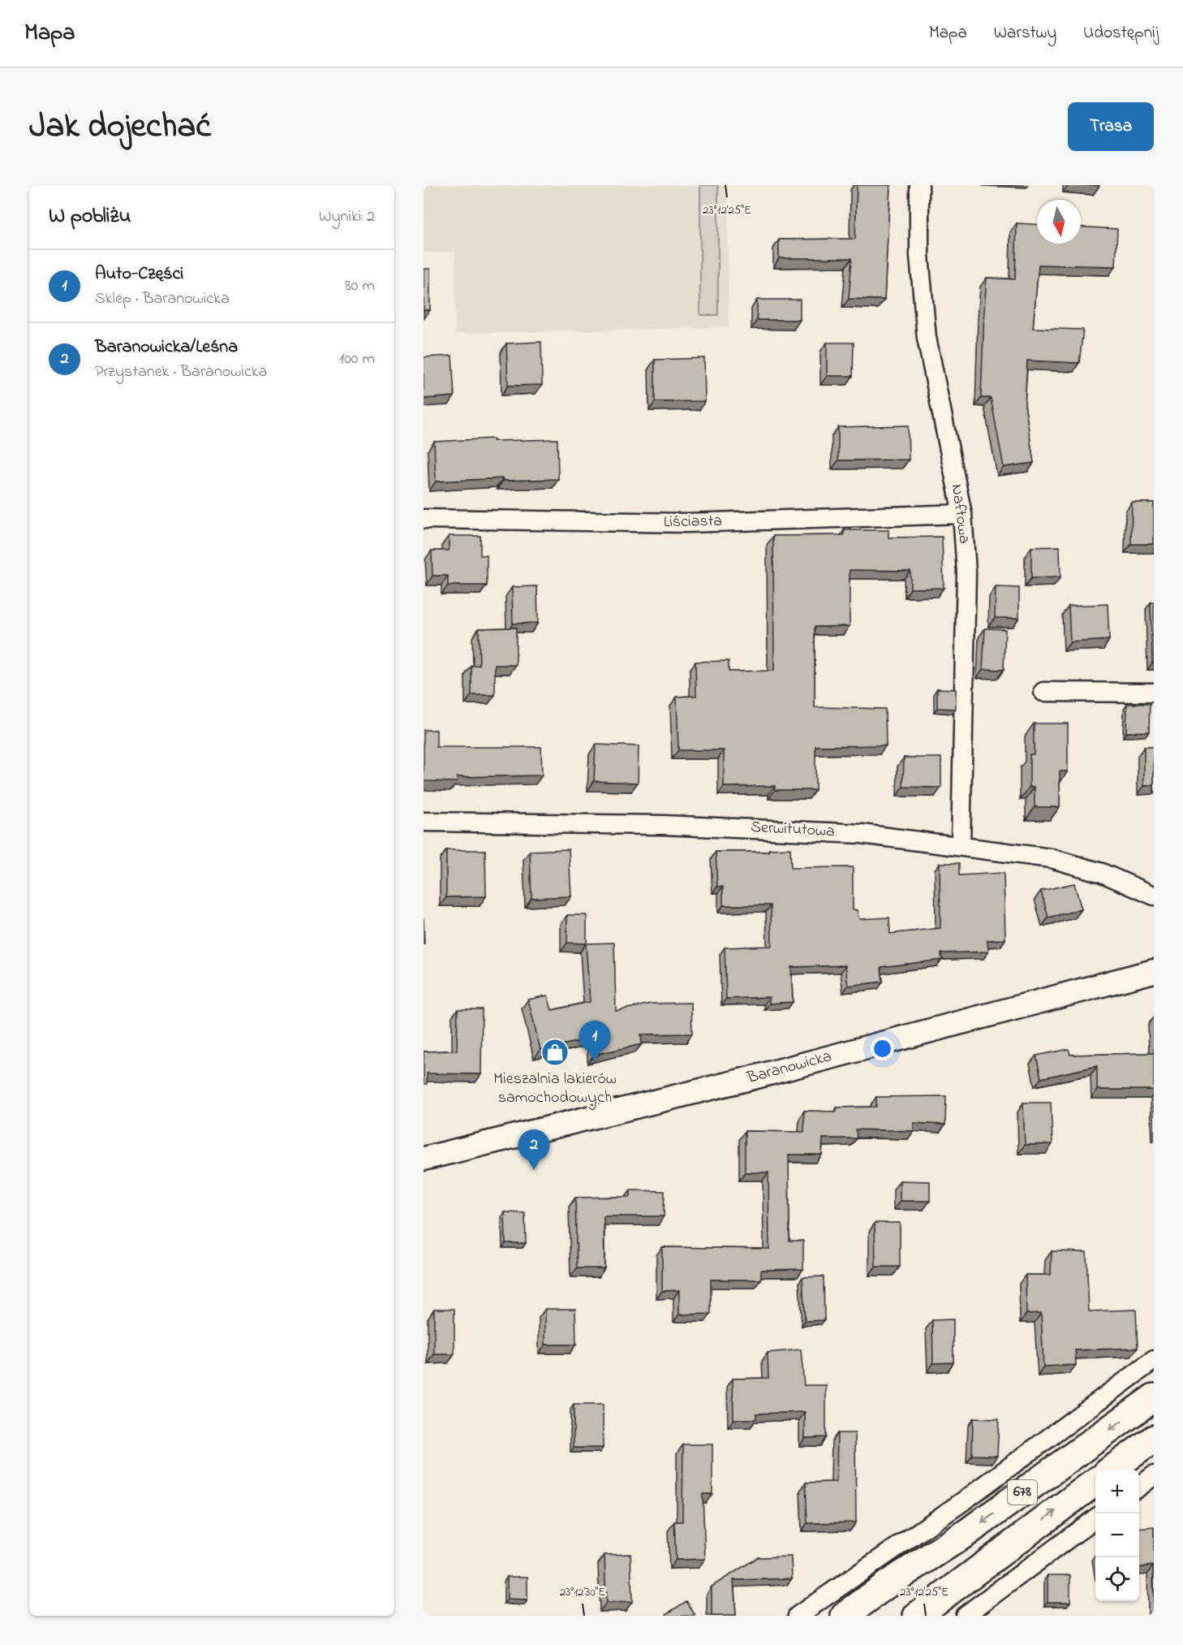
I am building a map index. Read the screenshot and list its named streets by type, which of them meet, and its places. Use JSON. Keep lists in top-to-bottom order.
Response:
{
  "streets": {
    "highway": ["678"],
    "street": [
      "Naftowa",
      "Liściasta",
      "Serwitutowa",
      "Baranowicka"
    ]
  },
  "crossings": [
    ["Naftowa", "Liściasta"],
    ["Naftowa", "Serwitutowa"]
  ],
  "places": {
    "shop": ["Mieszalnia lakierów samochodowych"]
  },
  "north": "bottom",
  "page": {
    "header": "Mapa",
    "nav": ["Mapa", "Warstwy", "Udostępnij"],
    "title": "Jak dojechać",
    "buttons": "Trasa",
    "heading": ["W pobliżu", "Wyniki: 2"],
    "list": [
      {
        "mark": "1",
        "name": "Auto-Części",
        "note": "Sklep · Baranowicka",
        "value": "80 m"
      },
      {
        "mark": "2",
        "name": "Baranowicka/Leśna",
        "note": "Przystanek · Baranowicka",
        "value": "100 m"
      }
    ],
    "pins": ["1", "2"],
    "map_buttons": ["+", "−"]
  },
  "coordinates": ["23°12'25\"E", "23°12'30\"E"]
}
